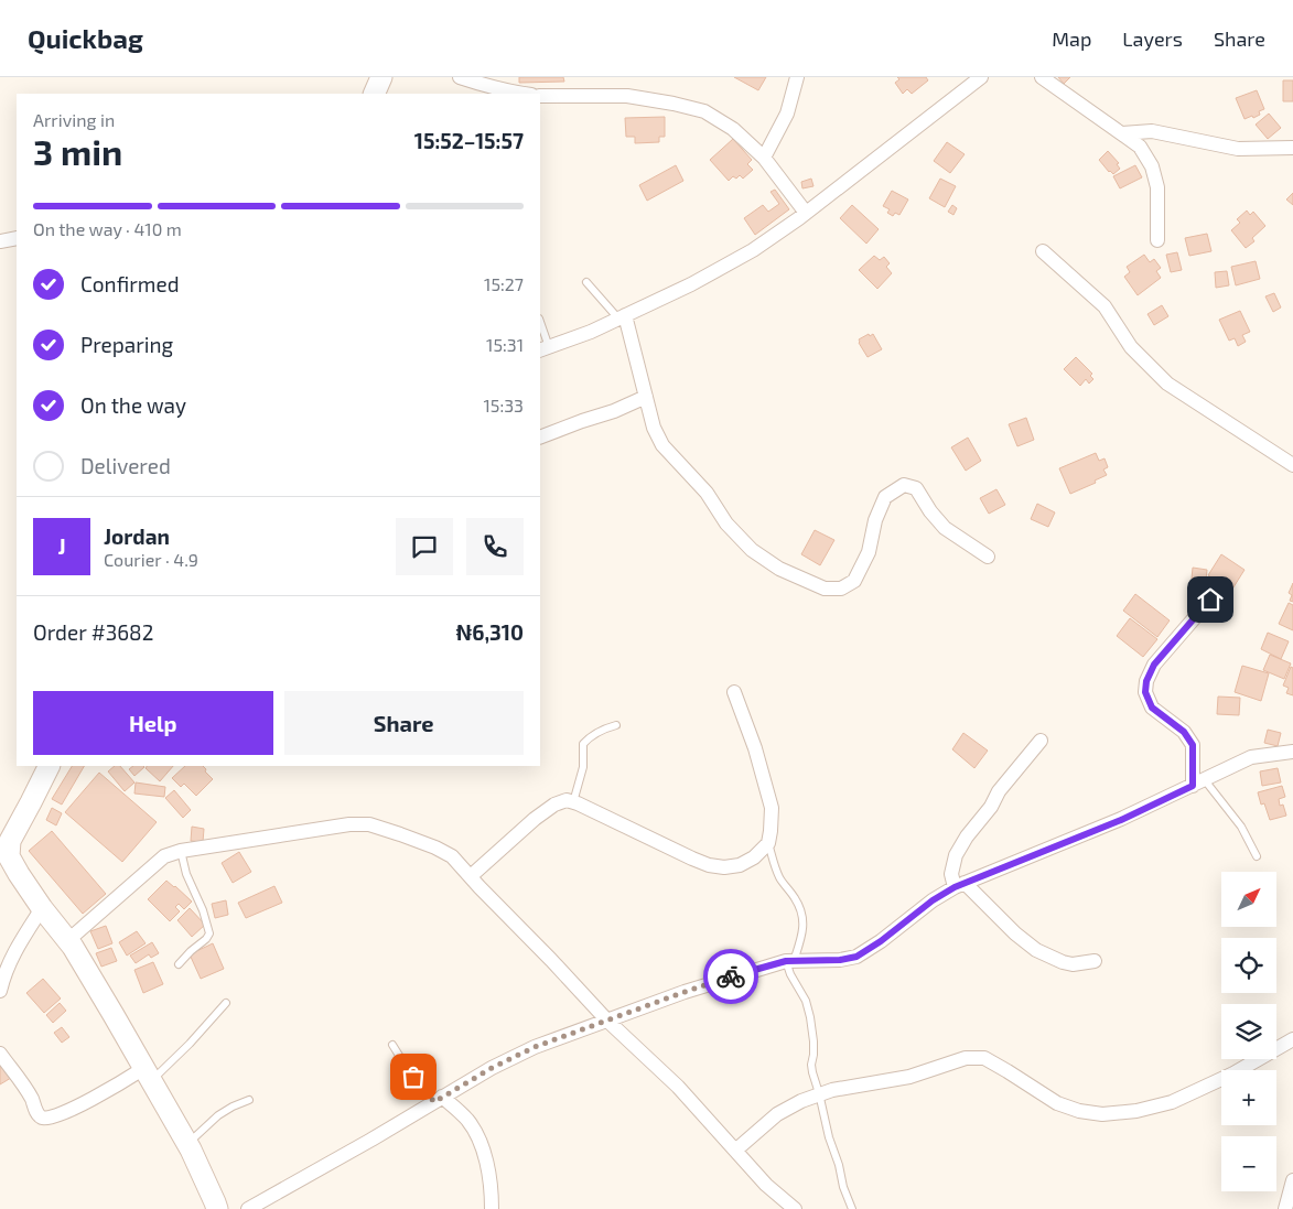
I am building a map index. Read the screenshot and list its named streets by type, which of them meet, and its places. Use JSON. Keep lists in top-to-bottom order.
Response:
{
  "north": "top right",
  "page": {
    "header": "Quickbag",
    "nav": ["Map", "Layers", "Share"],
    "heading": ["3 min", "Arriving in", "15:52–15:57"],
    "panel": [
      "Jordan",
      "Courier · 4.9",
      "Order #3682",
      "₦6,310"
    ],
    "bar": "On the way · 410 m",
    "list": [
      ["Confirmed", "15:27"],
      ["Preparing", "15:31"],
      ["On the way", "15:33"],
      "Delivered"
    ],
    "round": "J",
    "buttons": ["Help", "Share"],
    "map_buttons": ["+", "−"]
  }
}
